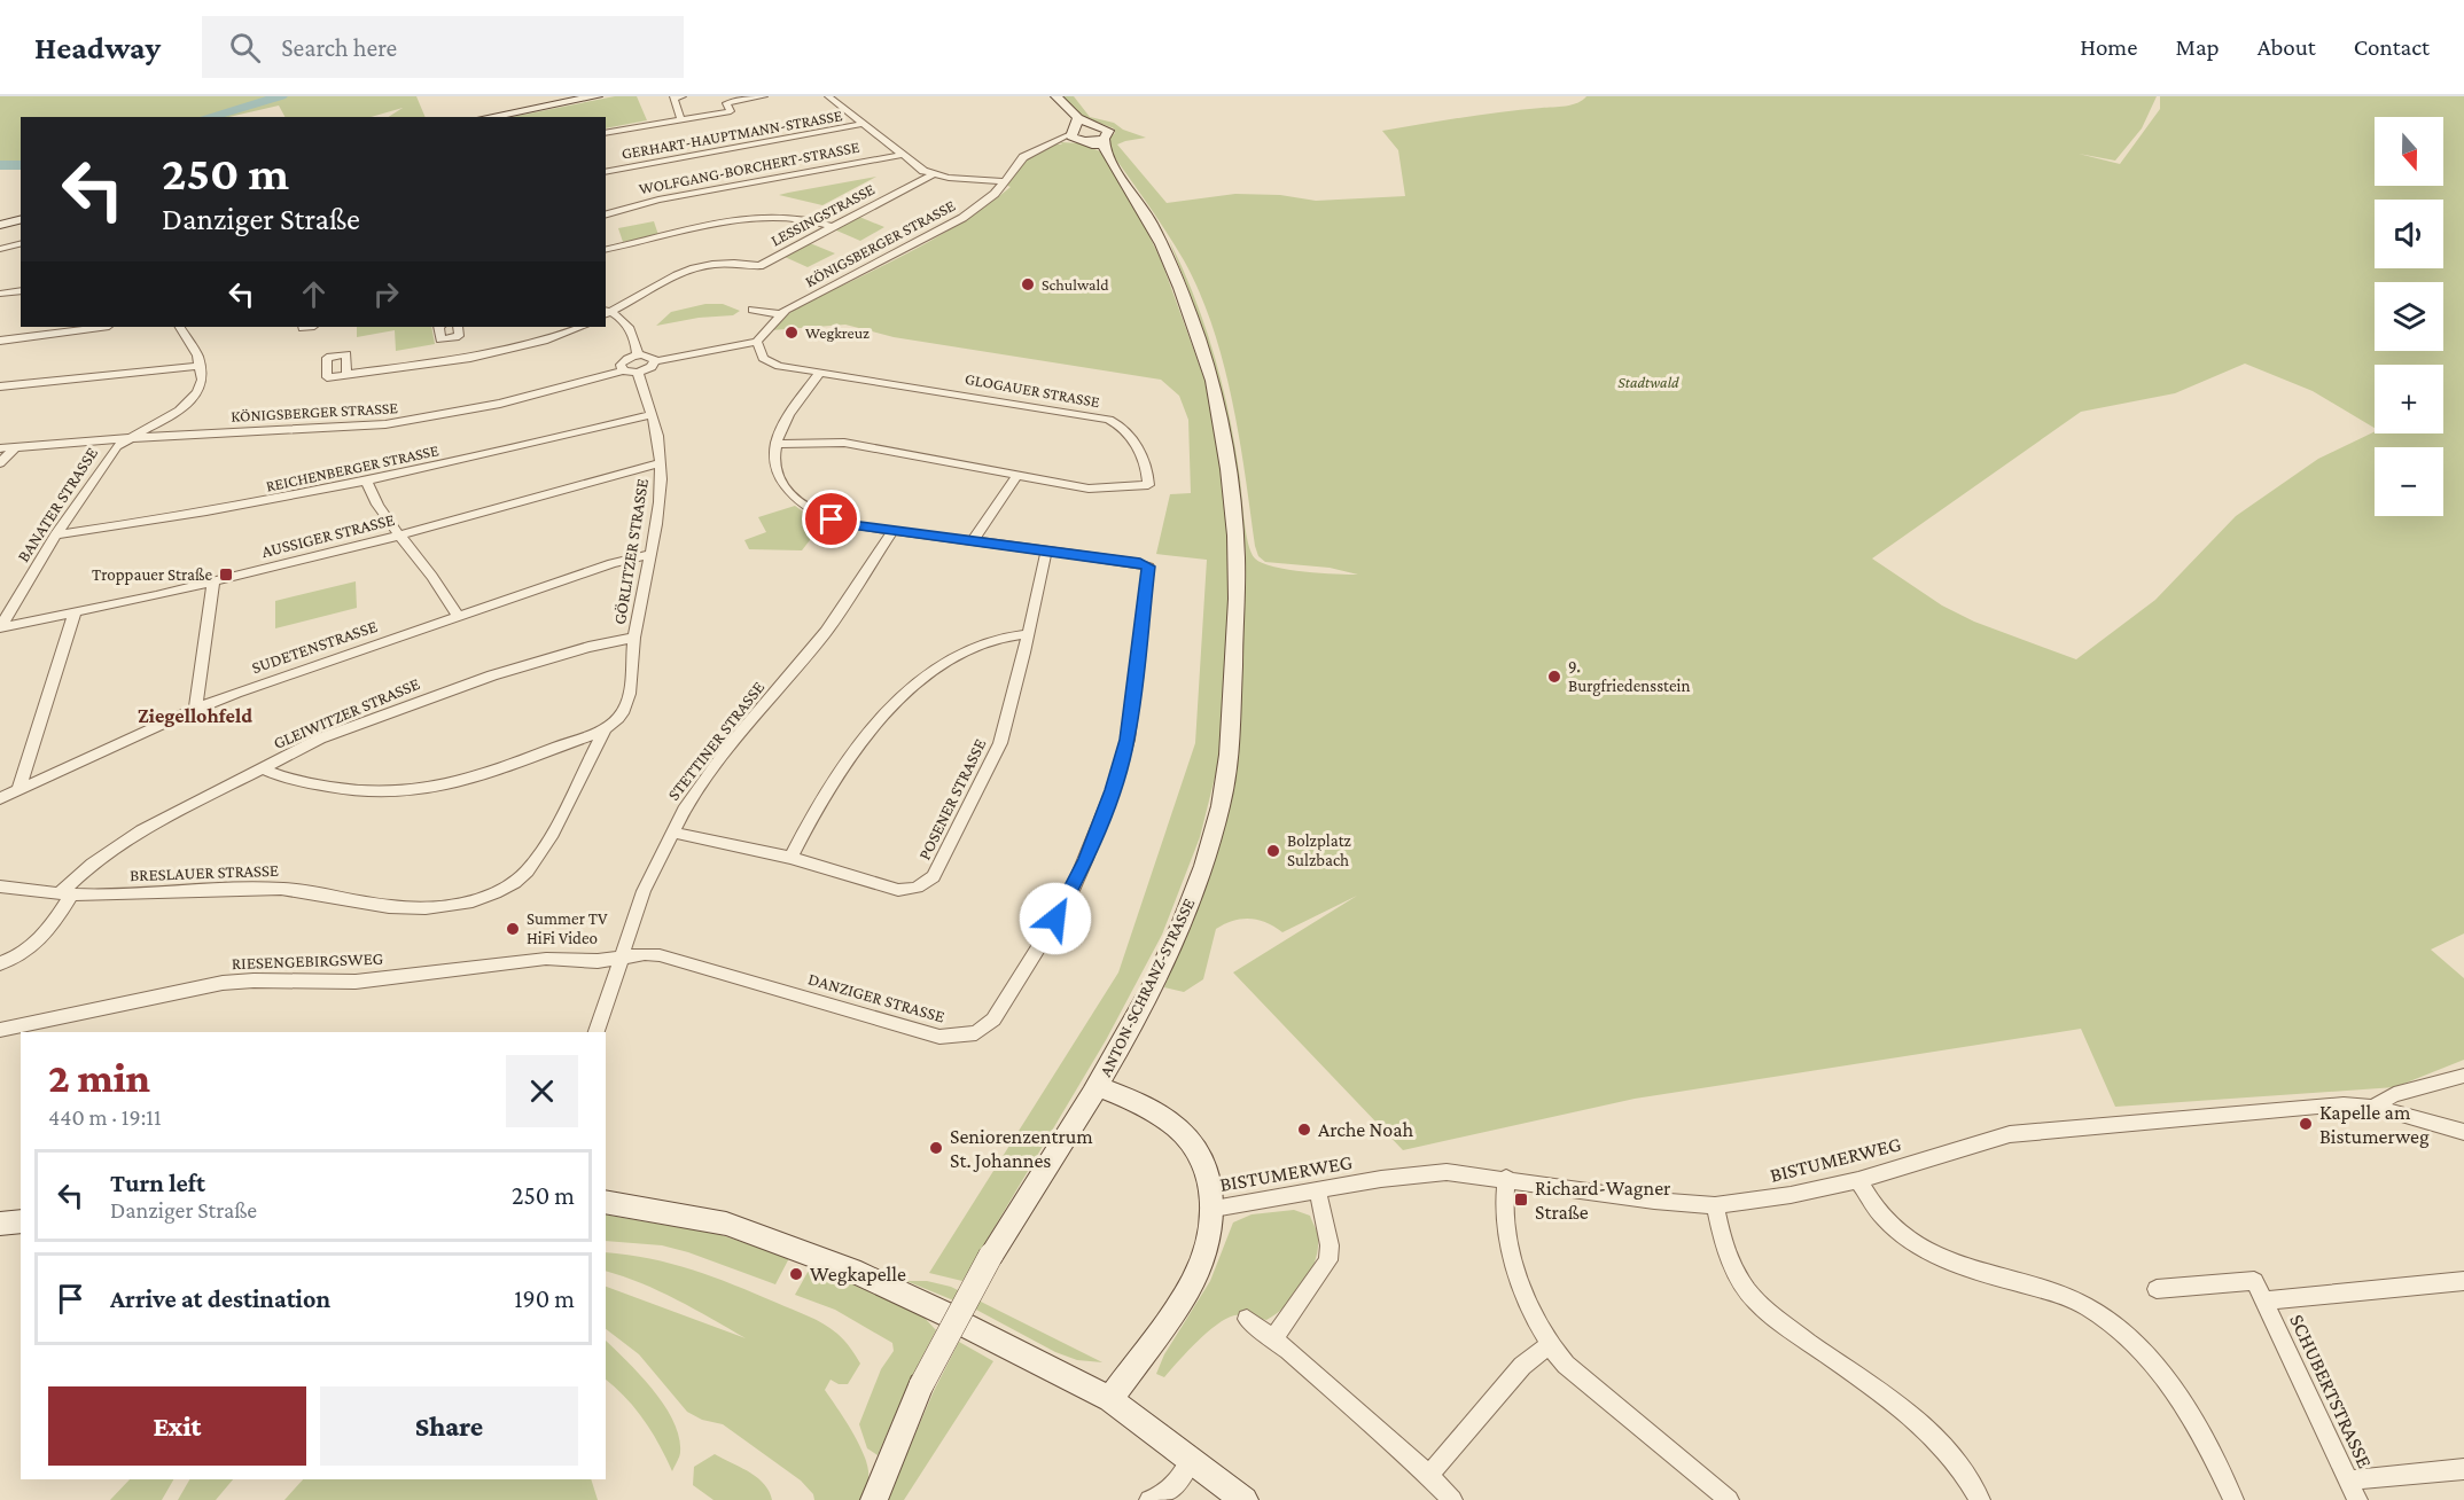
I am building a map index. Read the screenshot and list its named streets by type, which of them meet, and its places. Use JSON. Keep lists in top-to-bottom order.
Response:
{
  "streets": {
    "main road": ["ANTON-SCHRANZ-STRASSE"],
    "street": [
      "GERHART-HAUPTMANN-STRASSE",
      "WOLFGANG-BORCHERT-STRASSE",
      "LESSINGSTRASSE",
      "KÖNIGSBERGER STRASSE",
      "GLOGAUER STRASSE",
      "REICHENBERGER STRASSE",
      "BANATER STRASSE",
      "AUSSIGER STRASSE",
      "GÖRLITZER STRASSE",
      "SUDETENSTRASSE",
      "GLEIWITZER STRASSE",
      "STETTINER STRASSE",
      "POSENER STRASSE",
      "BRESLAUER STRASSE",
      "RIESENGEBIRGSWEG",
      "DANZIGER STRASSE",
      "BISTUMERWEG",
      "SCHUBERTSTRASSE"
    ]
  },
  "crossings": [
    ["KÖNIGSBERGER STRASSE", "GLOGAUER STRASSE"],
    ["KÖNIGSBERGER STRASSE", "BANATER STRASSE"],
    ["KÖNIGSBERGER STRASSE", "GÖRLITZER STRASSE"],
    ["KÖNIGSBERGER STRASSE", "ANTON-SCHRANZ-STRASSE"],
    ["GLOGAUER STRASSE", "DANZIGER STRASSE"],
    ["REICHENBERGER STRASSE", "BANATER STRASSE"],
    ["REICHENBERGER STRASSE", "GÖRLITZER STRASSE"],
    ["BANATER STRASSE", "AUSSIGER STRASSE"],
    ["AUSSIGER STRASSE", "GÖRLITZER STRASSE"],
    ["GÖRLITZER STRASSE", "SUDETENSTRASSE"],
    ["GÖRLITZER STRASSE", "GLEIWITZER STRASSE"],
    ["GÖRLITZER STRASSE", "BRESLAUER STRASSE"],
    ["GLEIWITZER STRASSE", "BRESLAUER STRASSE"],
    ["STETTINER STRASSE", "POSENER STRASSE"],
    ["STETTINER STRASSE", "RIESENGEBIRGSWEG"],
    ["STETTINER STRASSE", "DANZIGER STRASSE"],
    ["POSENER STRASSE", "DANZIGER STRASSE"],
    ["RIESENGEBIRGSWEG", "DANZIGER STRASSE"]
  ],
  "districts": ["Ziegellohfeld"],
  "parks": ["Stadtwald"],
  "places": {
    "other": [
      "Schulwald",
      "Wegkreuz",
      "9. Burgfriedensstein",
      "Bolzplatz Sulzbach",
      "Summer TV HiFi Video",
      "Kapelle am Bistumerweg",
      "Arche Noah",
      "Seniorenzentrum St. Johannes",
      "Wegkapelle"
    ],
    "transit": ["Troppauer Straße", "Richard-Wagner Straße"]
  },
  "north": "bottom",
  "page": {
    "header": "Headway",
    "search": "Search here",
    "nav": [
      "Home",
      "Map",
      "About",
      "Contact"
    ],
    "map_buttons": ["+", "−"],
    "turn": ["250 m", "Danziger Straße"],
    "heading": ["2 min", "440 m · 19:11"],
    "list": [
      {
        "name": "Turn left",
        "note": "Danziger Straße",
        "value": "250 m"
      },
      {
        "name": "Arrive at destination",
        "value": "190 m"
      }
    ],
    "buttons": ["Exit", "Share"]
  }
}
